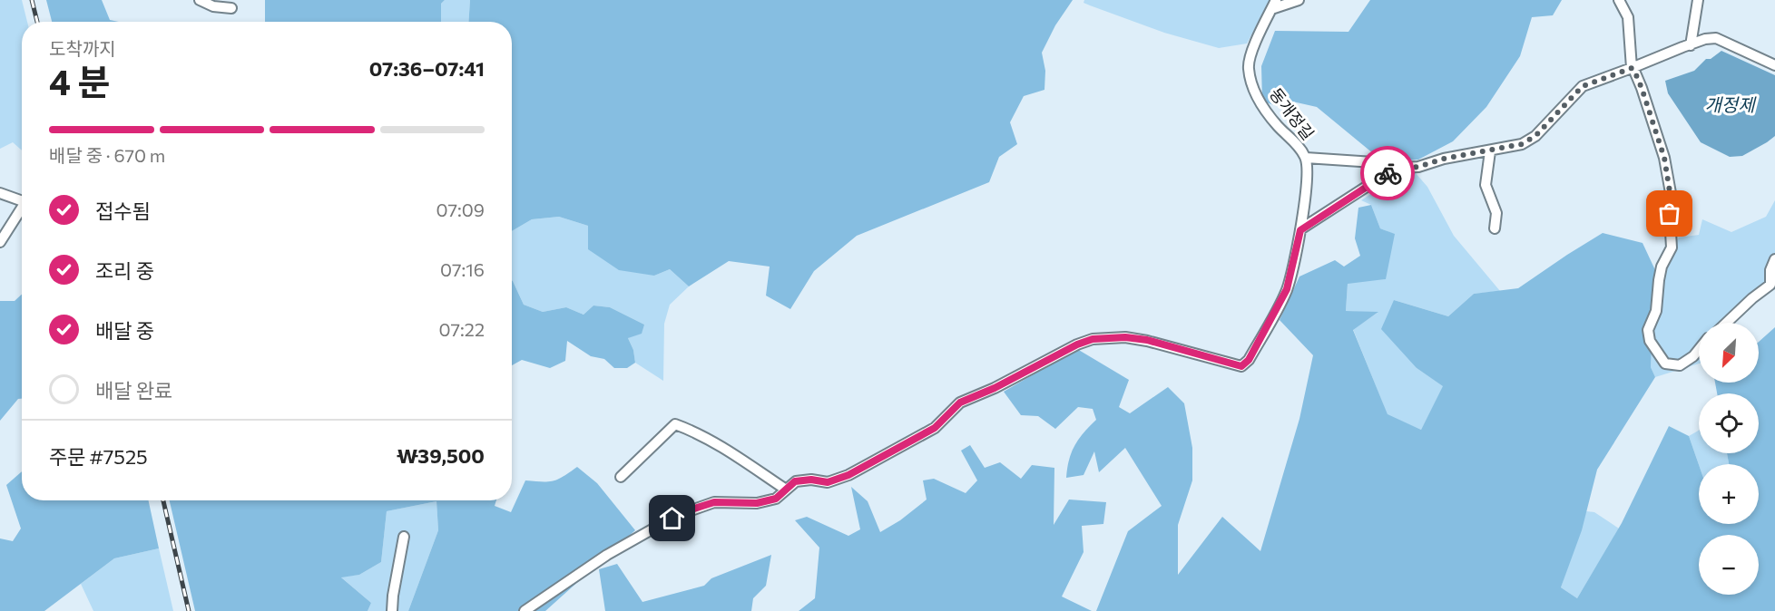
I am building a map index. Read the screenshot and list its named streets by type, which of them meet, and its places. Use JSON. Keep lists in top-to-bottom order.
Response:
{
  "streets": {
    "street": ["동개정길"]
  },
  "water": ["개정제"],
  "north": "bottom left",
  "page": {
    "heading": ["4 분", "도착까지", "07:36–07:41"],
    "panel": ["주문 #7525", "₩39,500"],
    "bar": "배달 중 · 670 m",
    "list": [
      ["접수됨", "07:09"],
      ["조리 중", "07:16"],
      ["배달 중", "07:22"],
      "배달 완료"
    ],
    "map_buttons": ["+", "−"]
  }
}
